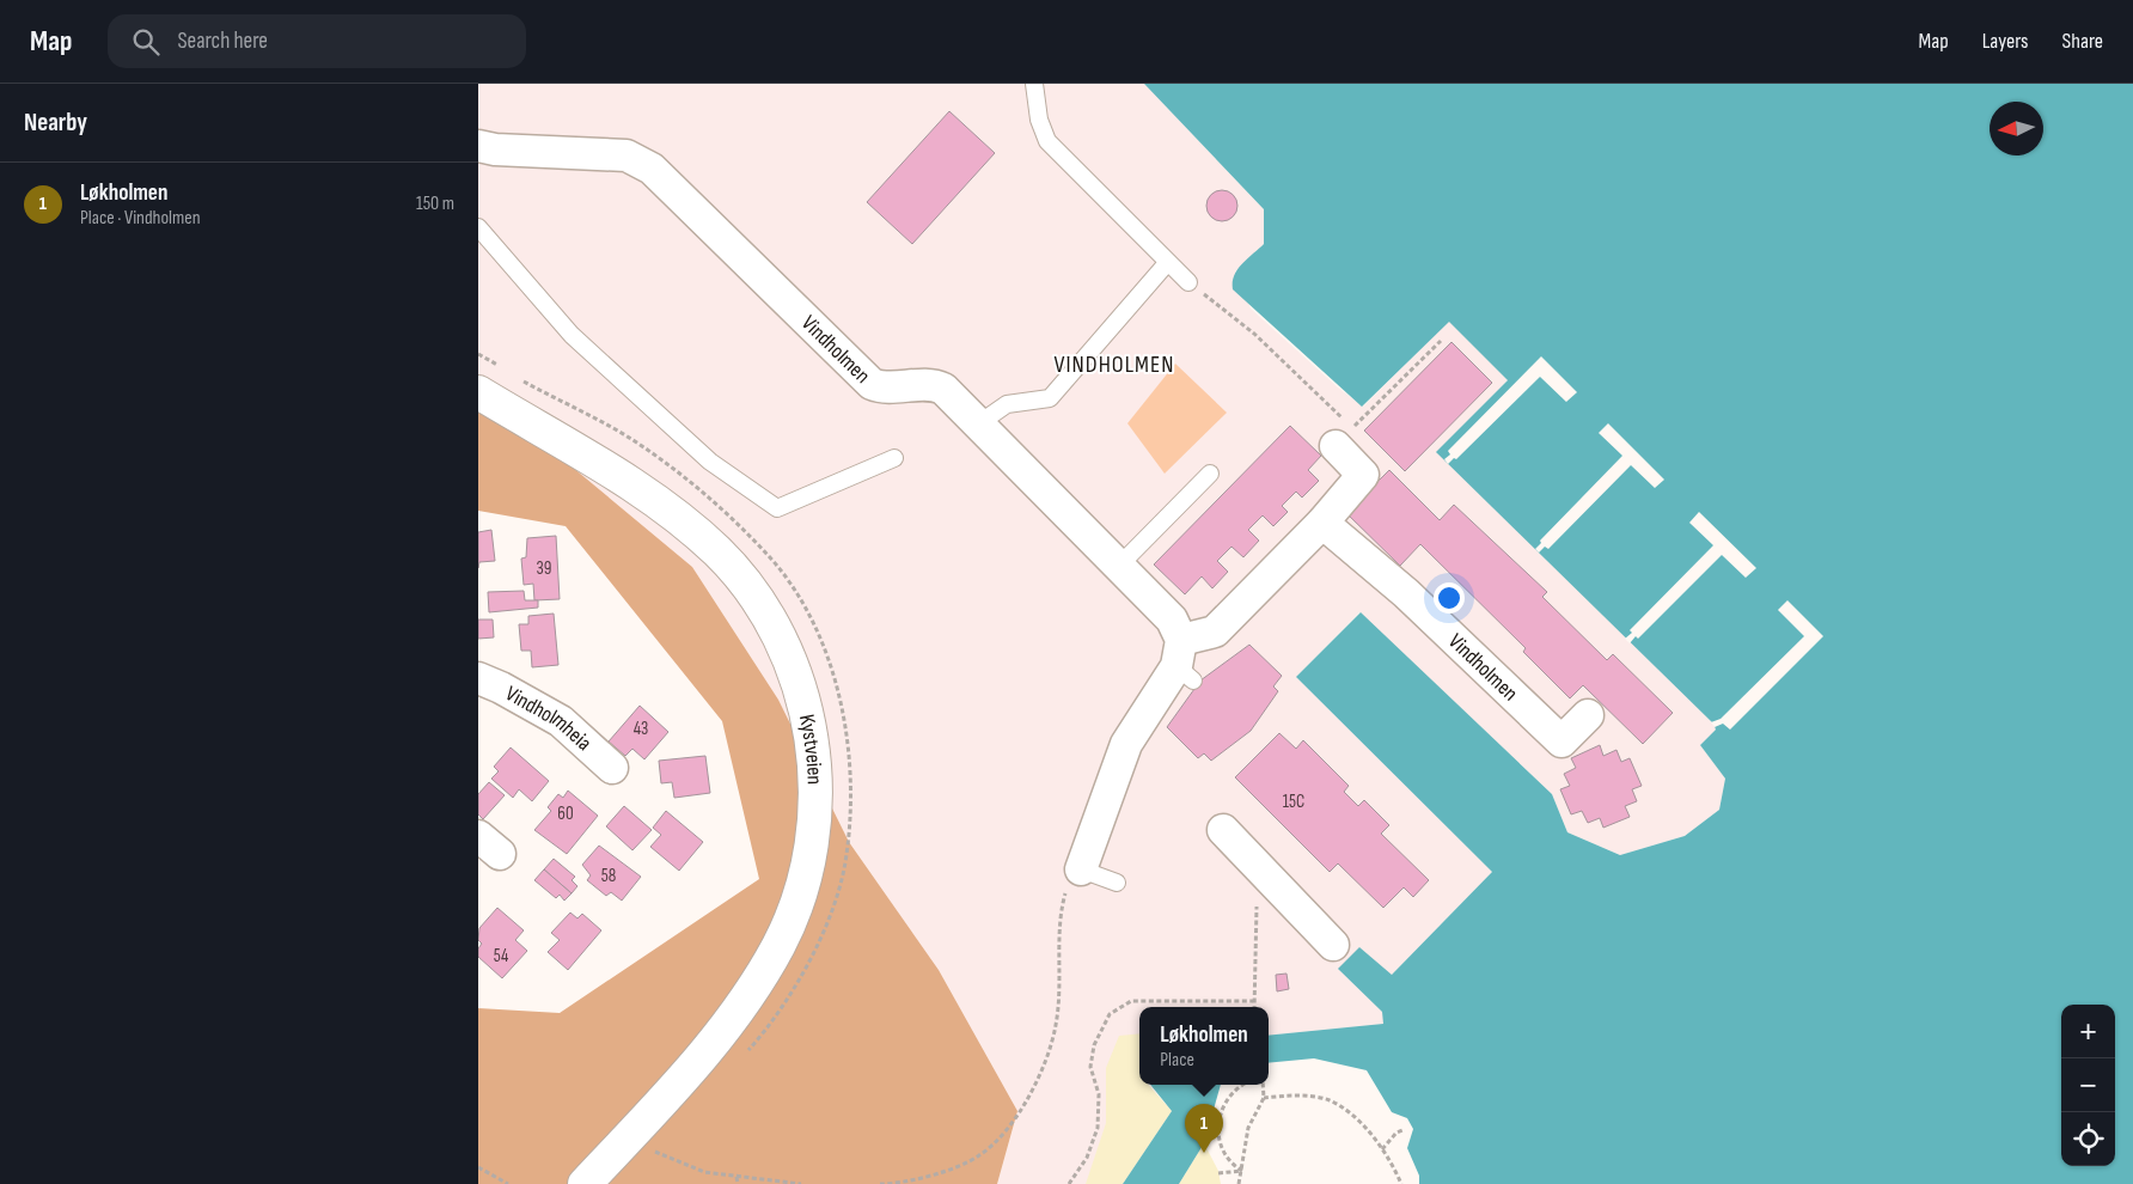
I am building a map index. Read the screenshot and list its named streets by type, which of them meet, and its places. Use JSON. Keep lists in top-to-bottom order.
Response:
{
  "streets": {
    "main road": ["Kystveien"],
    "street": ["Vindholmen", "Vindholmheia"]
  },
  "districts": ["VINDHOLMEN"],
  "house_numbers": [
    "39",
    "43",
    "15C",
    "60",
    "58",
    "54"
  ],
  "north": "left",
  "page": {
    "header": "Map",
    "search": "Search here",
    "nav": ["Map", "Layers", "Share"],
    "heading": "Nearby",
    "list": [
      {
        "mark": "1",
        "name": "Løkholmen",
        "note": "Place · Vindholmen",
        "value": "150 m"
      }
    ],
    "map_buttons": ["+", "−"],
    "popup": ["Løkholmen", "Place"],
    "pins": "1"
  }
}
